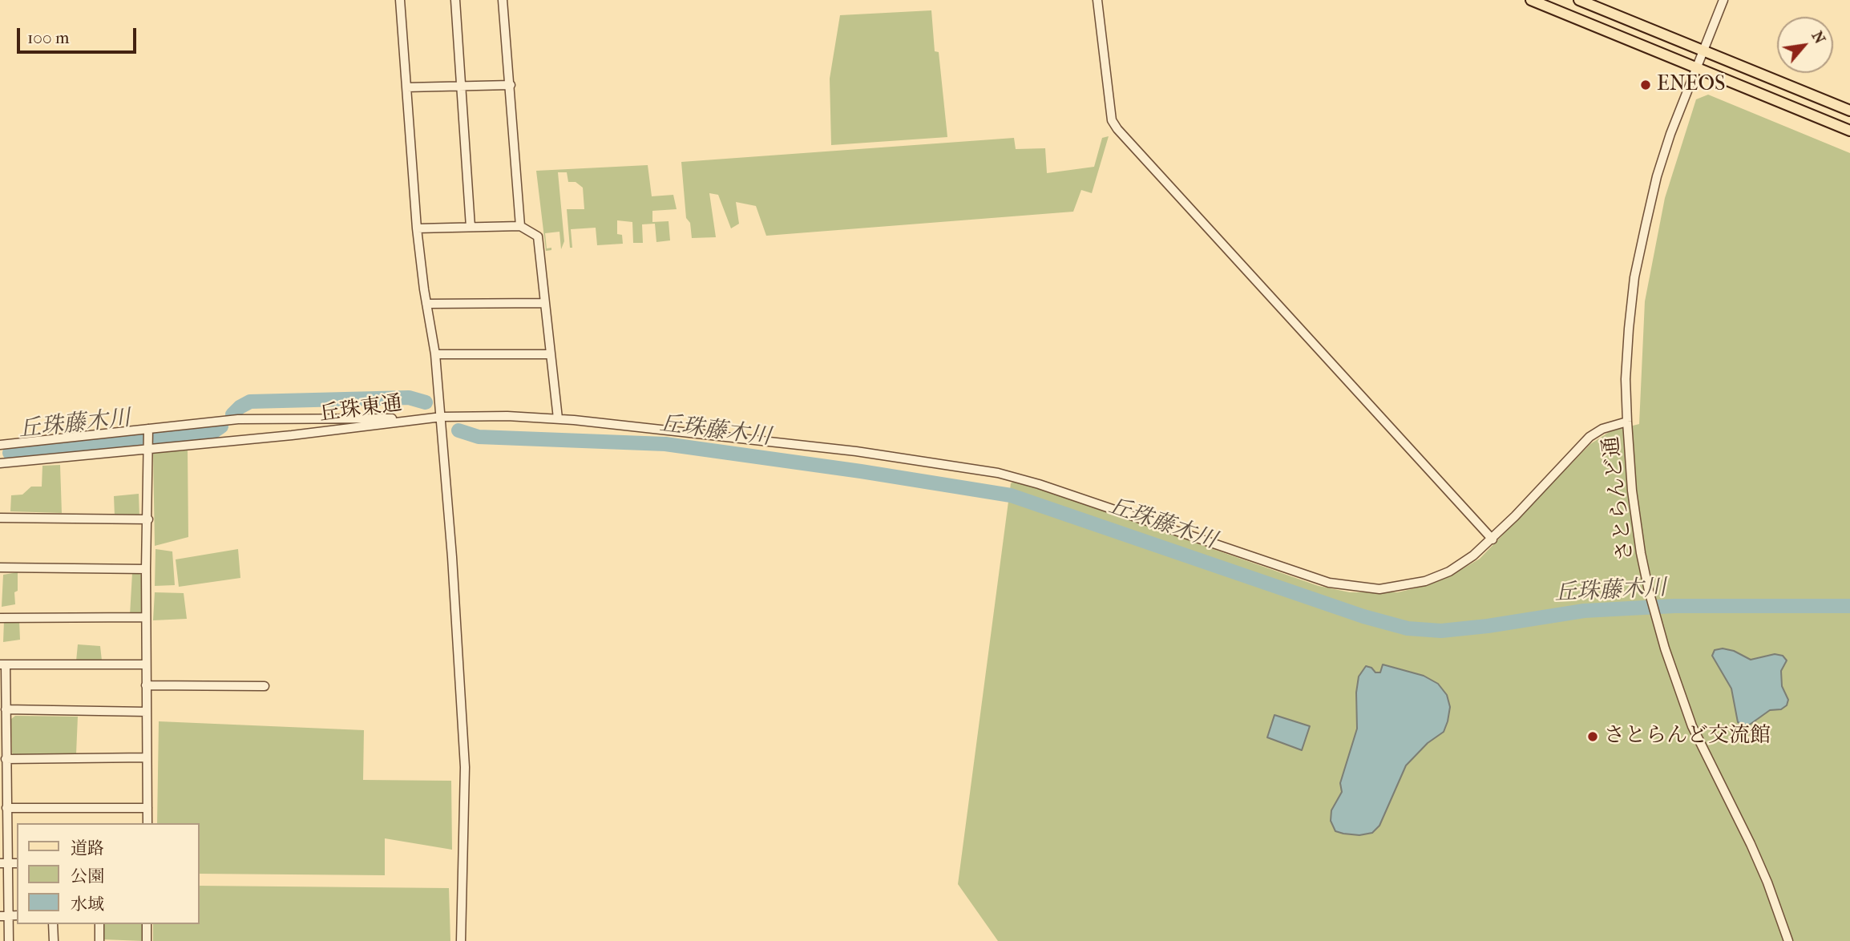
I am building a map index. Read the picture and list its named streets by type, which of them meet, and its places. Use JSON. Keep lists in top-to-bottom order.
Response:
{
  "streets": {
    "street": ["丘珠東通", "さとらんど通"]
  },
  "water": ["丘珠藤木川"],
  "places": ["ENEOS", "さとらんど交流館"],
  "legend": ["道路", "公園", "水域"],
  "scale_bar": "100 m",
  "north": "top right"
}
